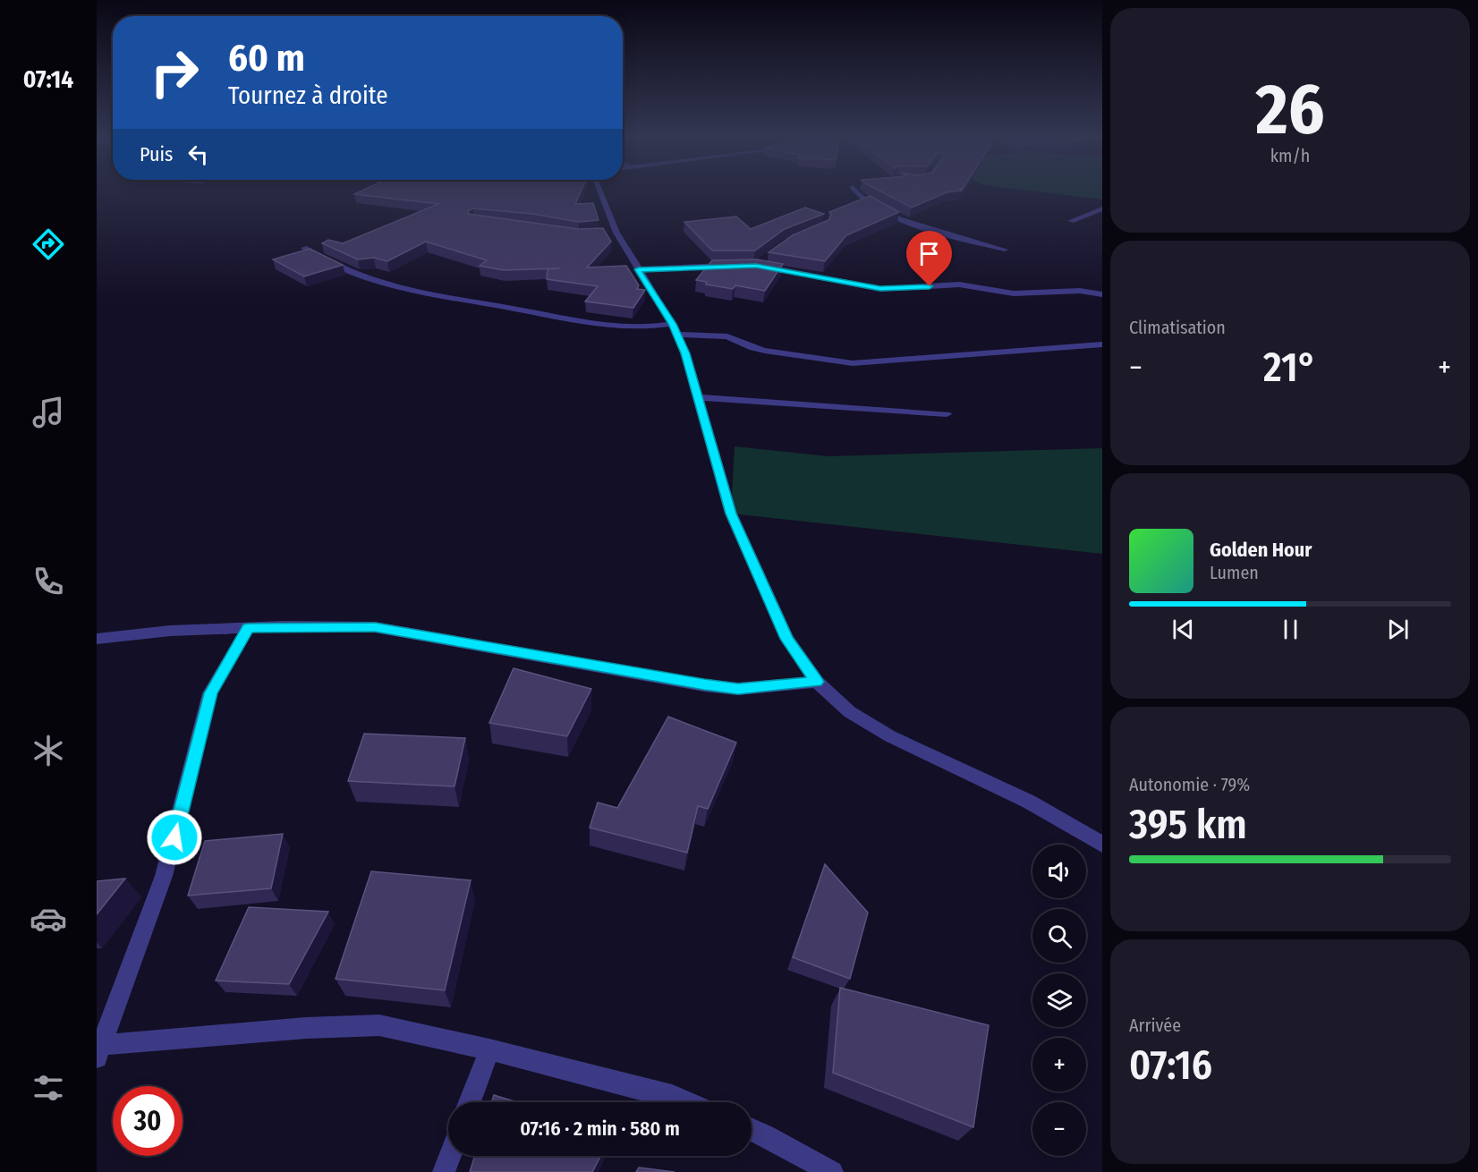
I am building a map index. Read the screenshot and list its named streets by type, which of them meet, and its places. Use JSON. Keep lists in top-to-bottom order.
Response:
{
  "page": {
    "tabs": "07:14",
    "tile": [
      ["26", "km/h"],
      "Climatisation",
      ["Autonomie · 79%", "395 km"],
      ["Arrivée", "07:16"]
    ],
    "turn": ["60 m", "Tournez à droite"],
    "then": "Puis",
    "heat": ["−", "21°", "+"],
    "song": ["Golden Hour", "Lumen"],
    "map_buttons": ["+", "−"],
    "limit": "30",
    "trip": "07:16 · 2 min · 580 m"
  }
}
